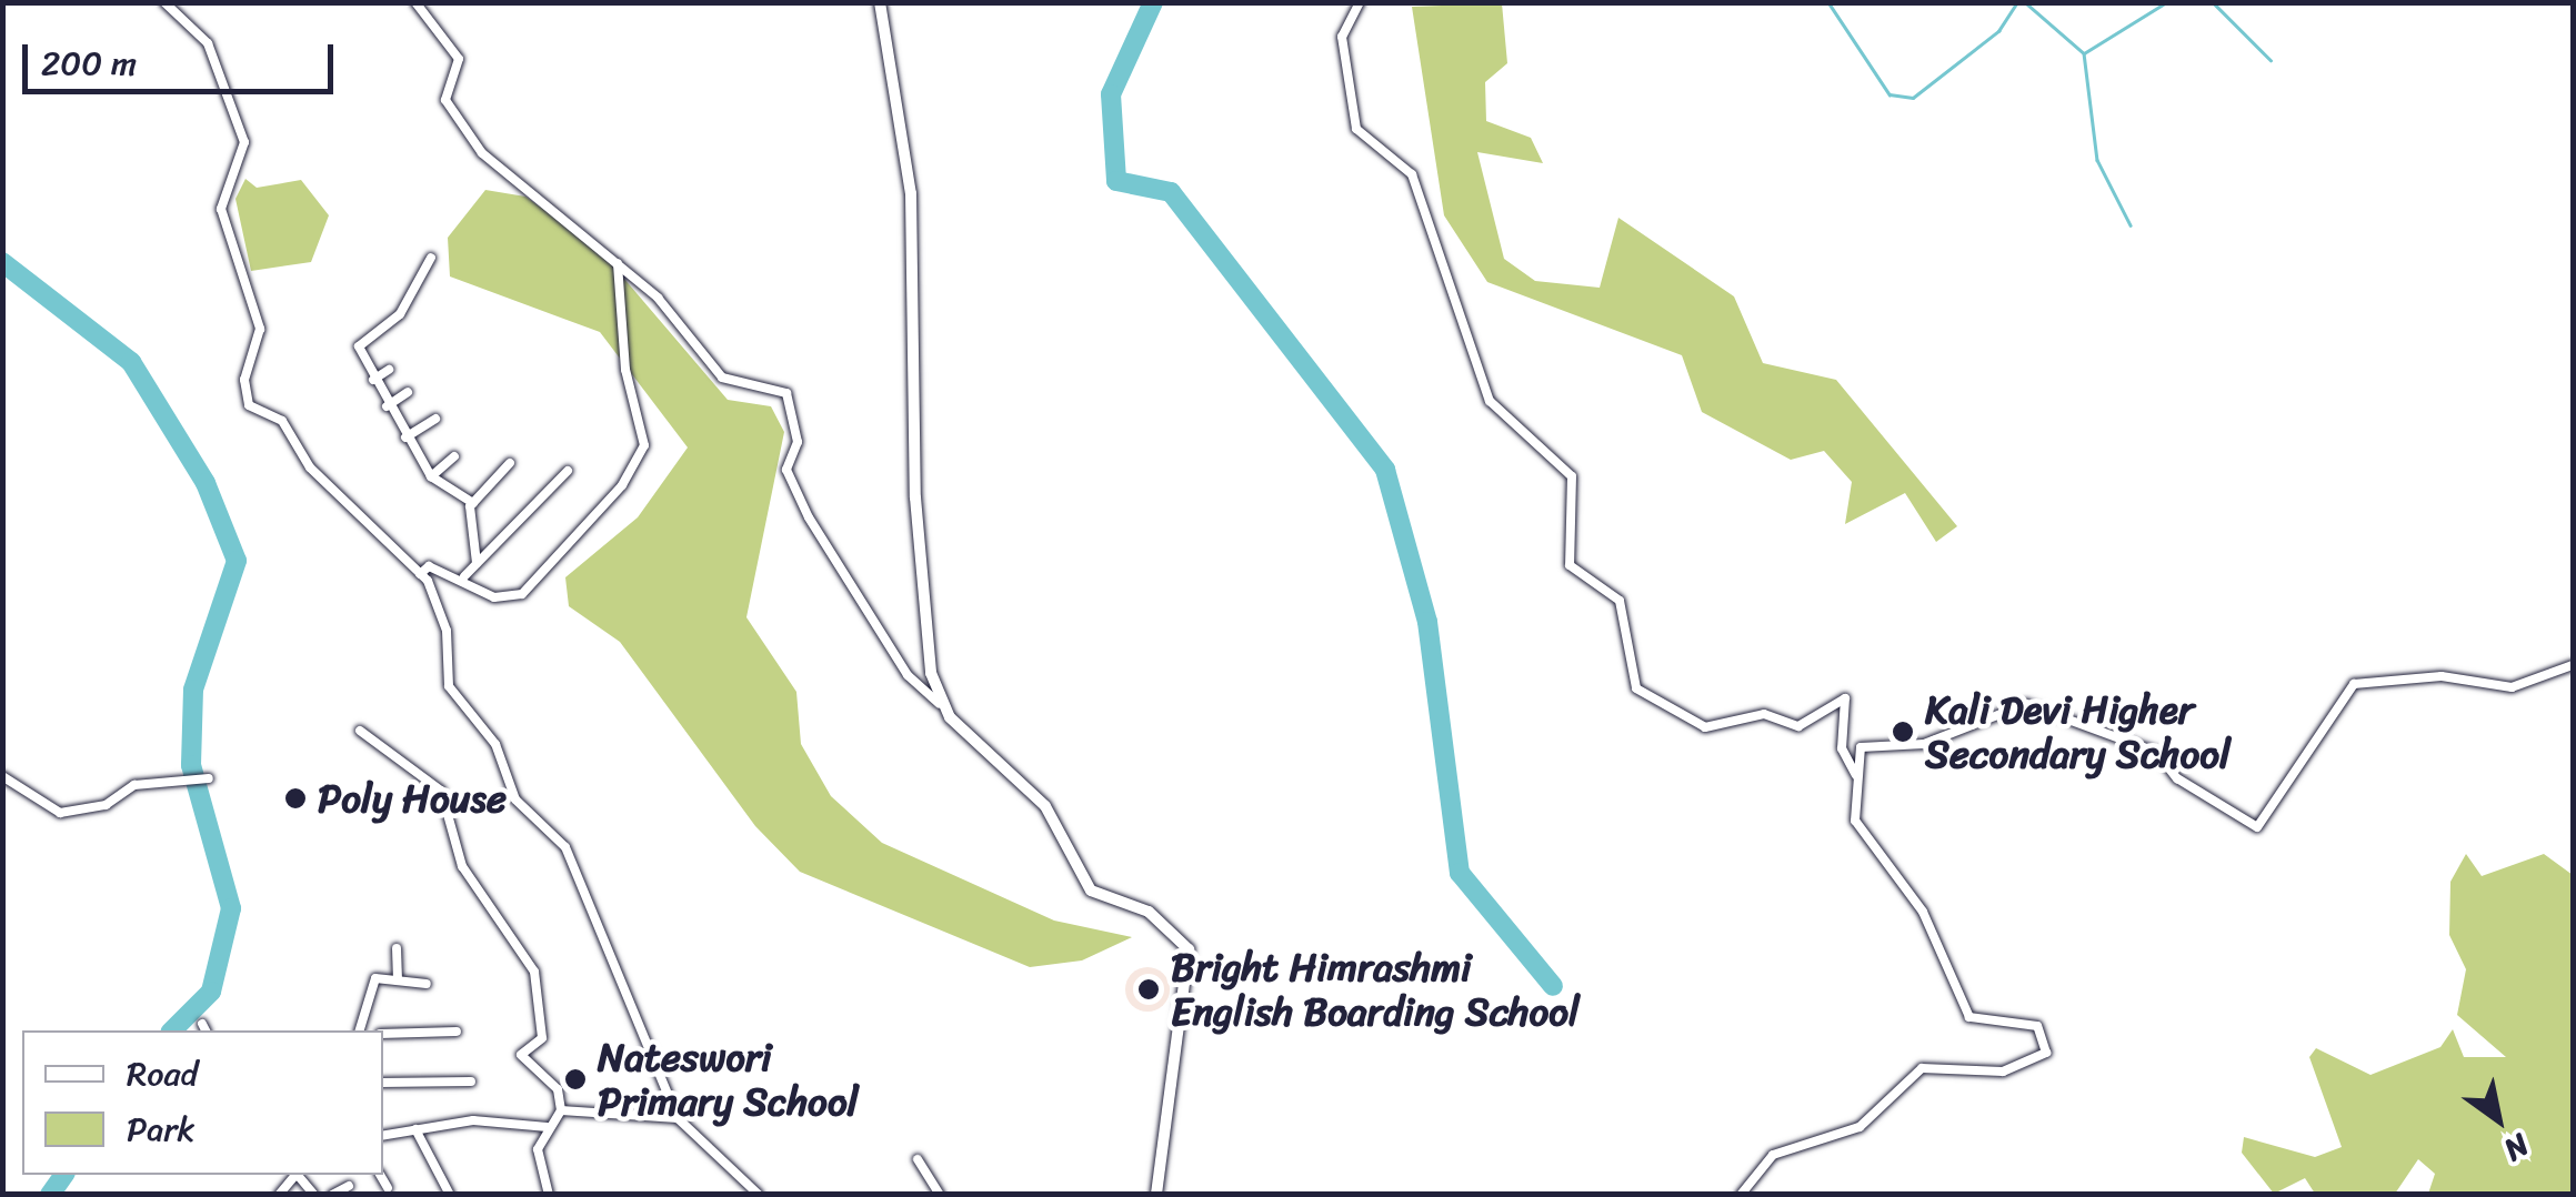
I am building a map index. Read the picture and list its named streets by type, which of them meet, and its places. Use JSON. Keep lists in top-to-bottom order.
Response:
{
  "places": [
    "Kali Devi Higher Secondary School",
    "Poly House",
    "Bright Himrashmi English Boarding School",
    "Nateswori Primary School"
  ],
  "legend": ["Road", "Park"],
  "scale_bar": "200 m",
  "north": "bottom right"
}
